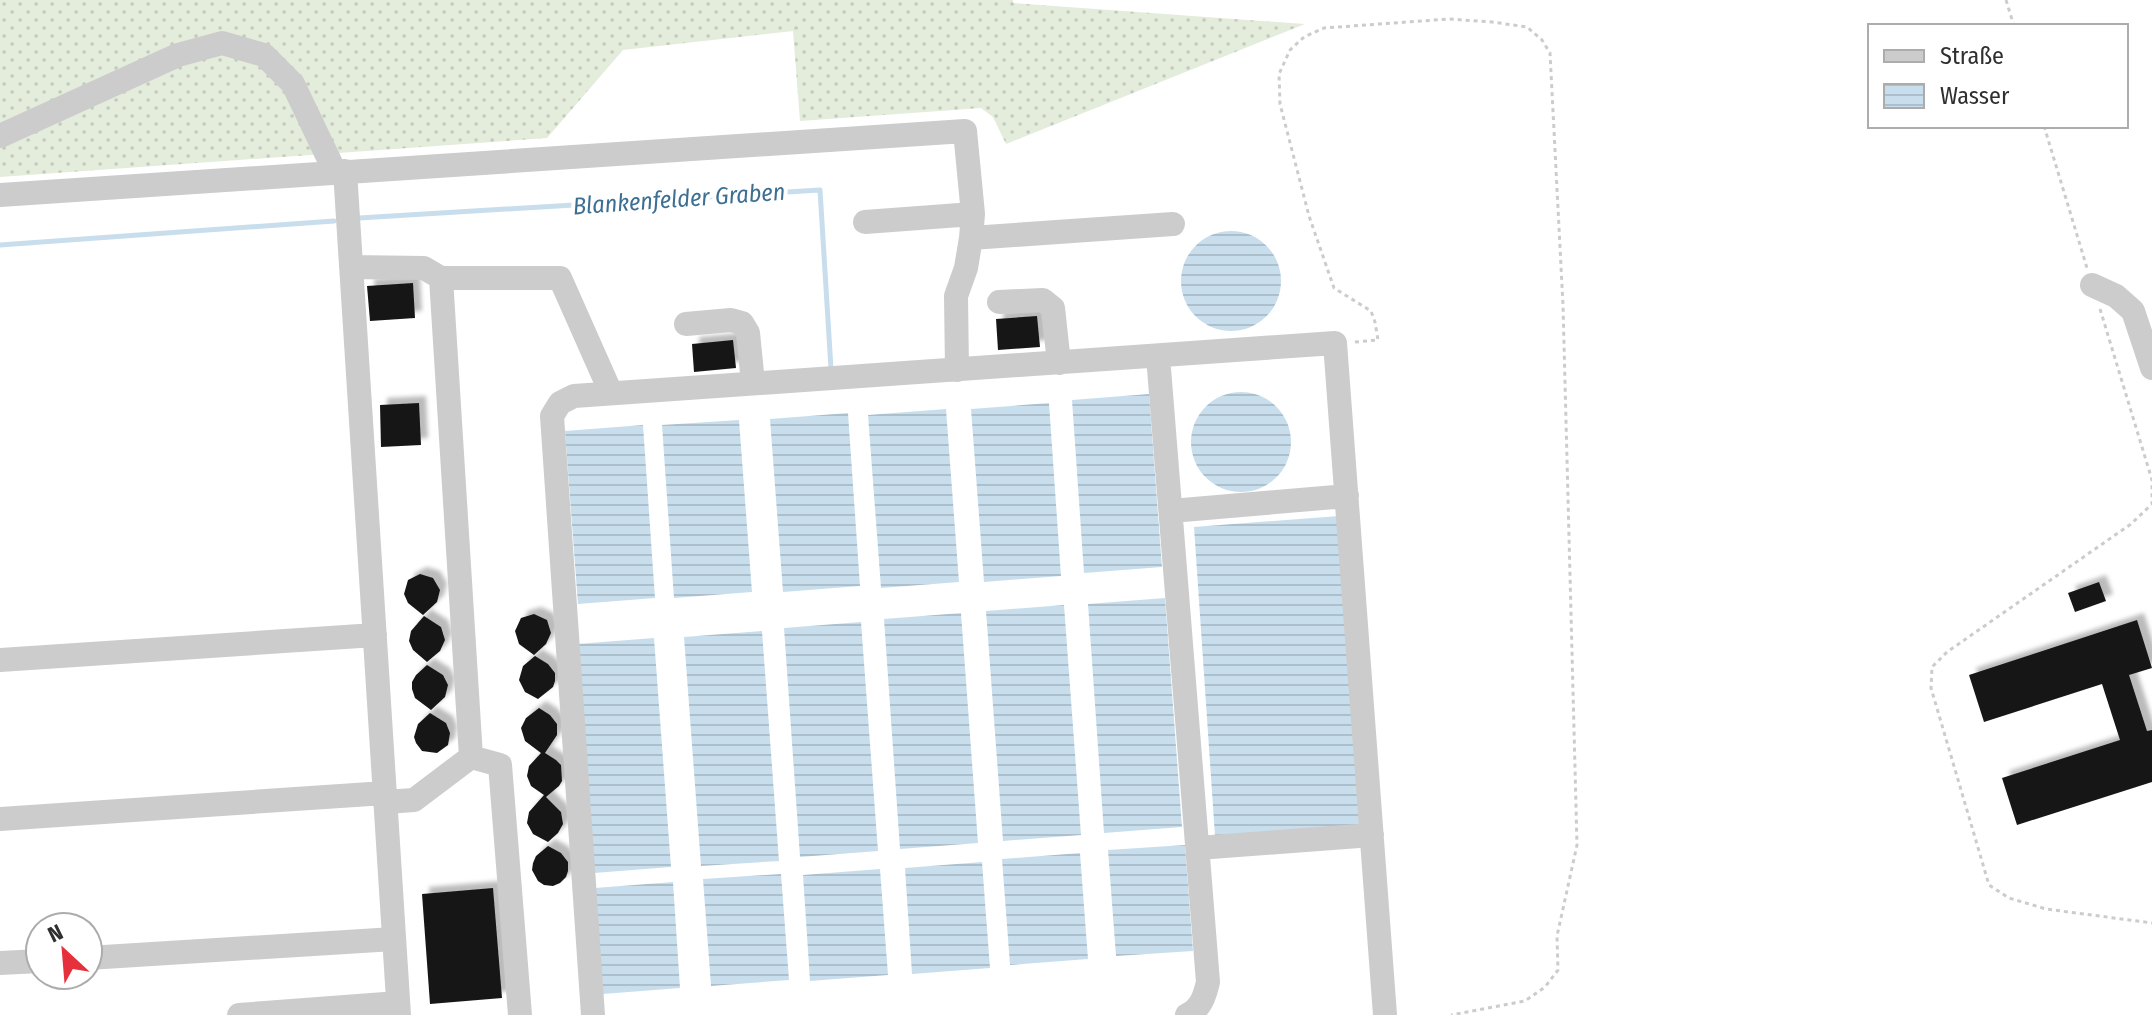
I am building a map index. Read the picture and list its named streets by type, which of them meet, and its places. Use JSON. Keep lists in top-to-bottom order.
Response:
{
  "water": ["Blankenfelder Graben"],
  "legend": ["Straße", "Wasser"],
  "north": "top left"
}
